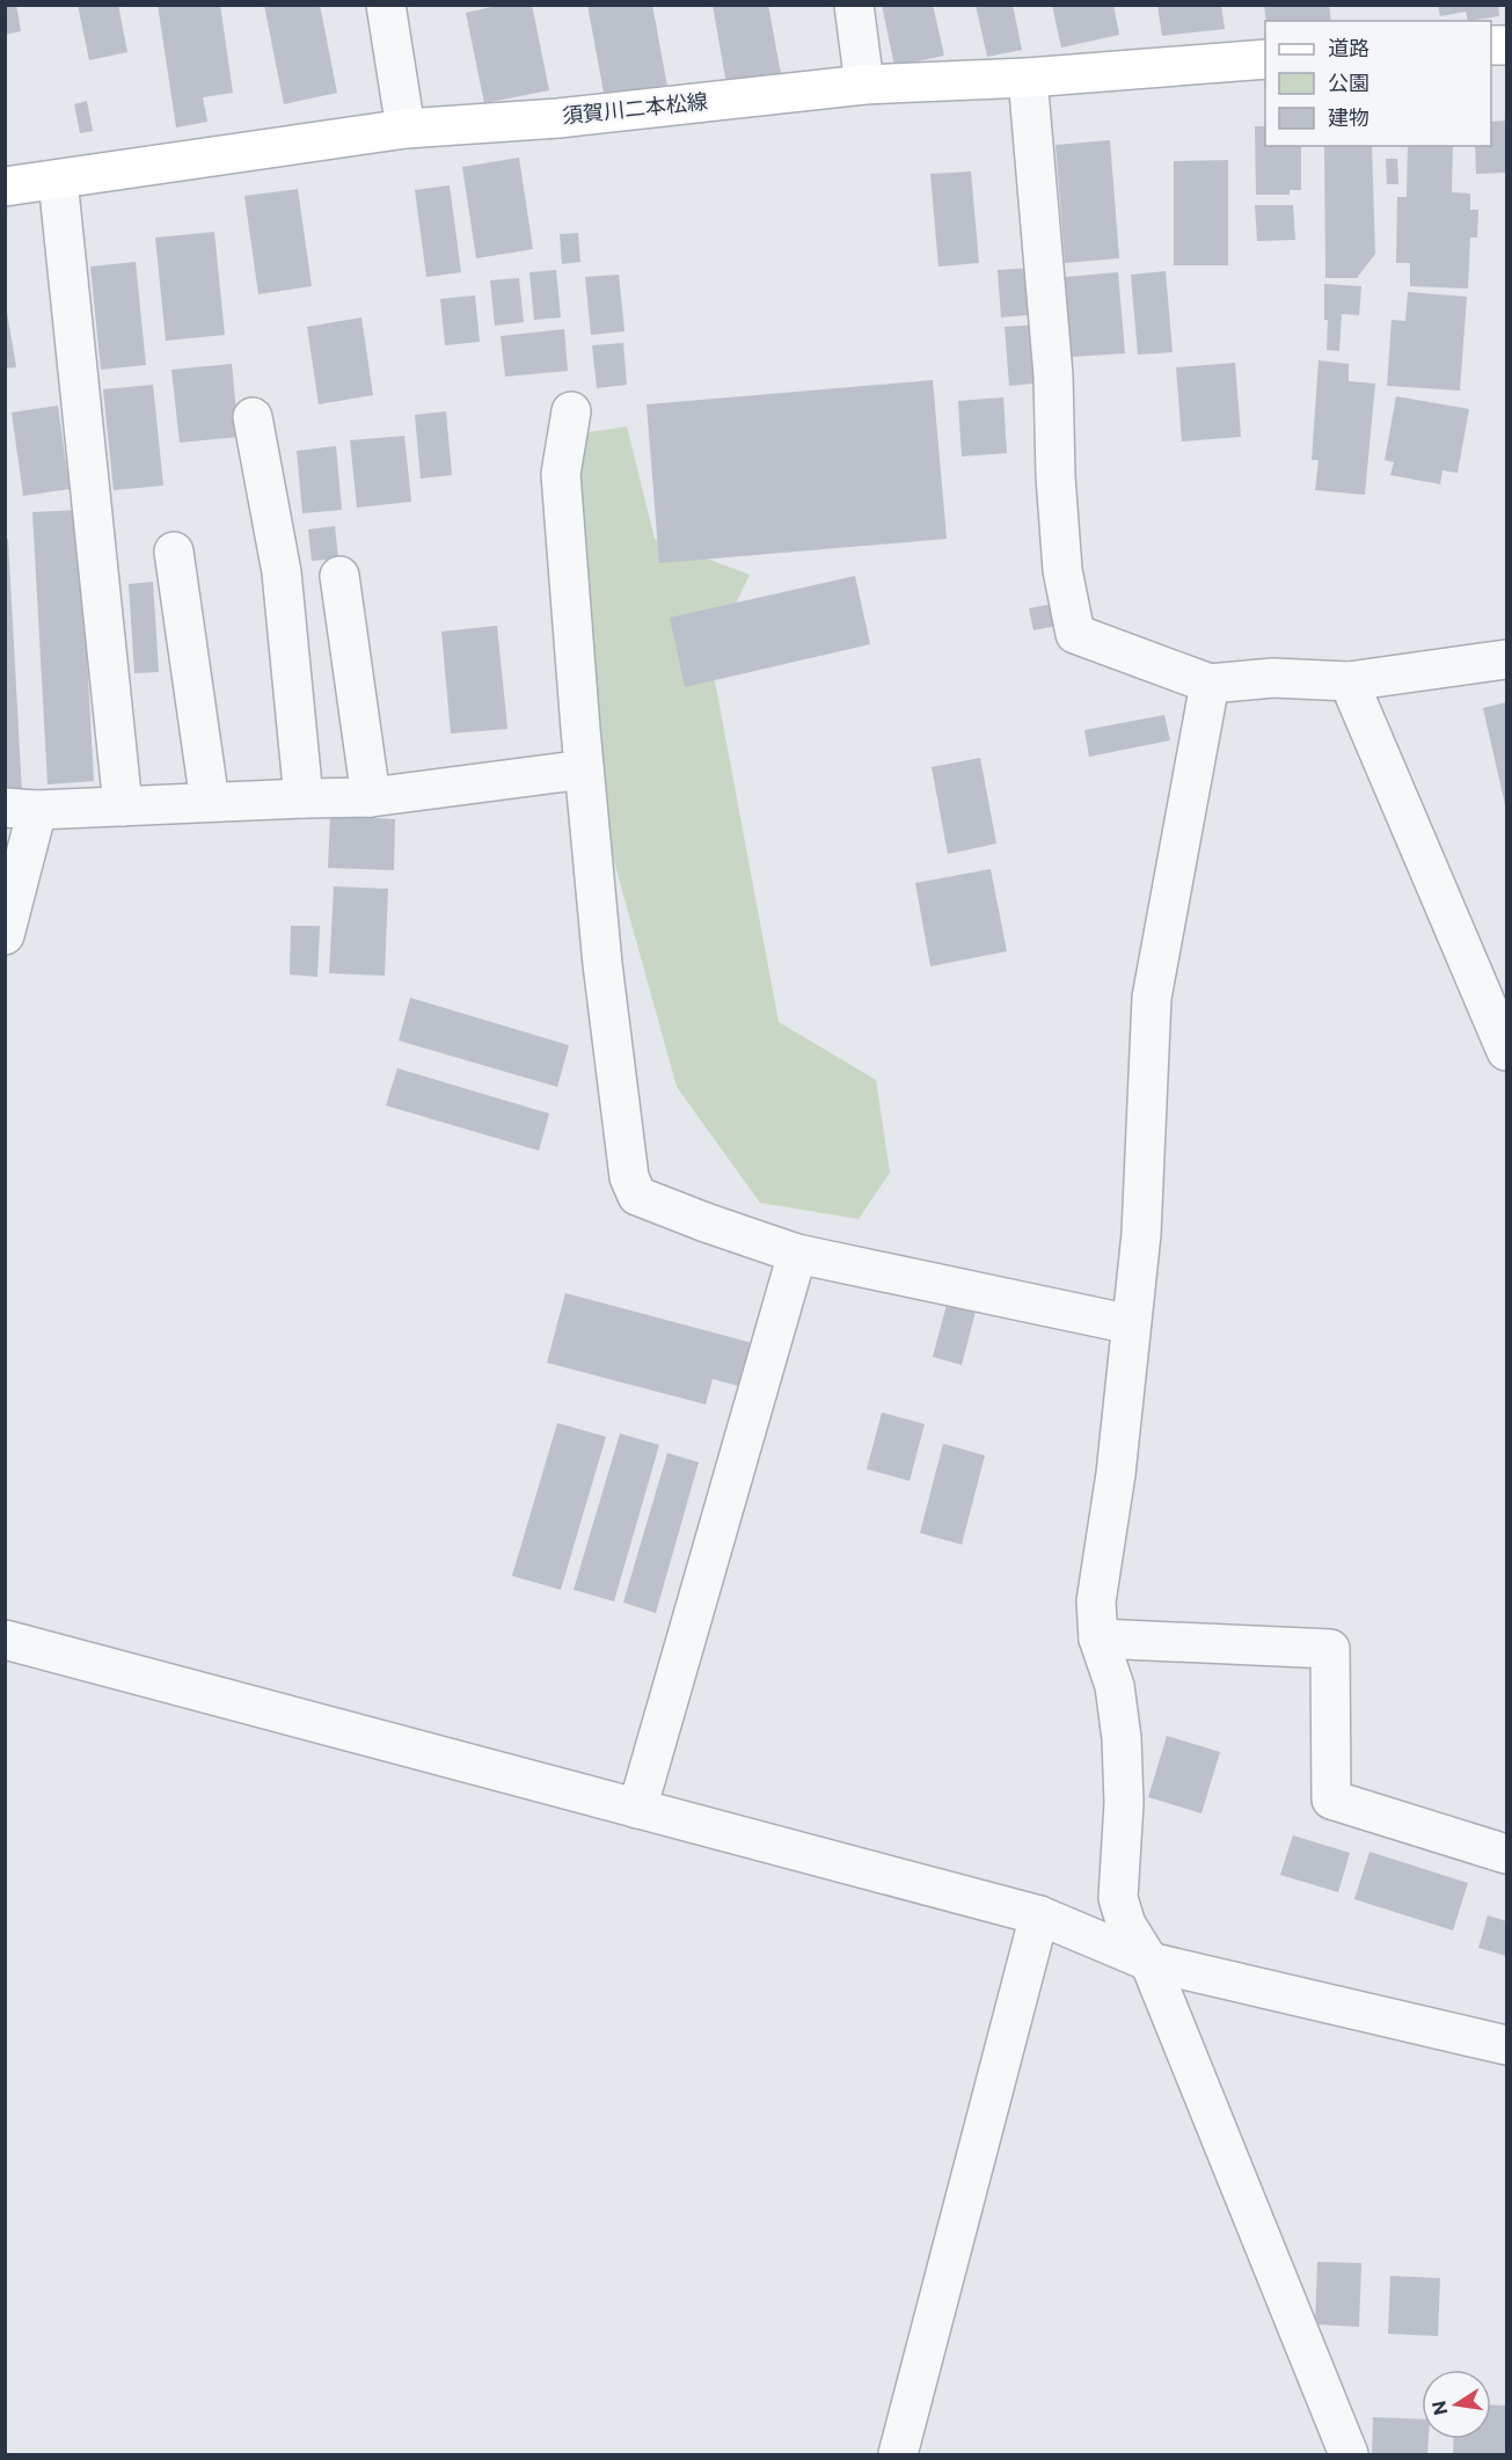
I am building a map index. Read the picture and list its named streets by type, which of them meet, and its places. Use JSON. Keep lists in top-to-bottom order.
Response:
{
  "streets": {
    "main road": ["須賀川二本松線"]
  },
  "legend": ["道路", "公園", "建物"],
  "north": "left"
}
